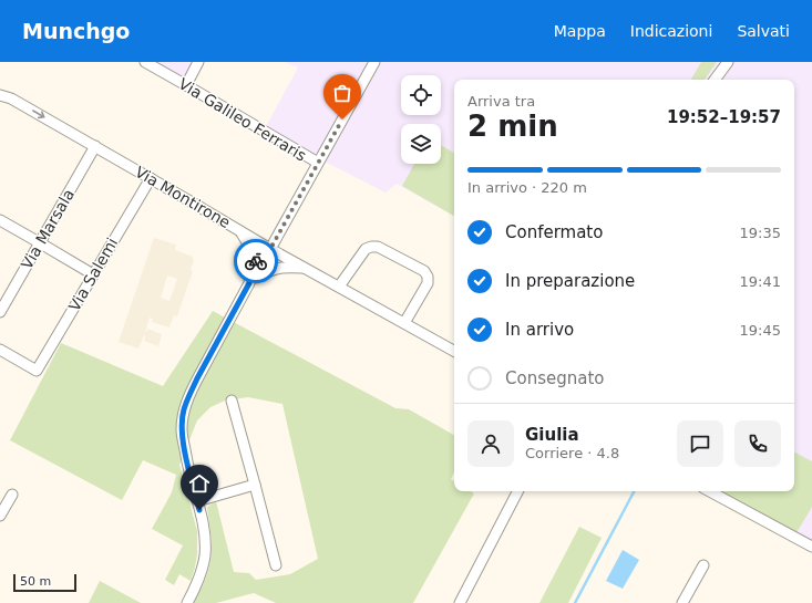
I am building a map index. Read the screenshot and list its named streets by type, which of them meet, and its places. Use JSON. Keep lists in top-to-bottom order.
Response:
{
  "streets": {
    "street": [
      "Via Galileo Ferraris",
      "Via Montirone",
      "Via Marsala",
      "Via Salemi"
    ]
  },
  "crossings": [
    ["Via Montirone", "Via Marsala"],
    ["Via Montirone", "Via Salemi"]
  ],
  "scale_bar": "50 m",
  "page": {
    "header": "Munchgo",
    "nav": ["Mappa", "Indicazioni", "Salvati"],
    "heading": ["2 min", "Arriva tra", "19:52–19:57"],
    "panel": ["Giulia", "Corriere · 4.8"],
    "bar": "In arrivo · 220 m",
    "list": [
      ["Confermato", "19:35"],
      ["In preparazione", "19:41"],
      ["In arrivo", "19:45"],
      "Consegnato"
    ],
    "scale": "50 m"
  }
}
